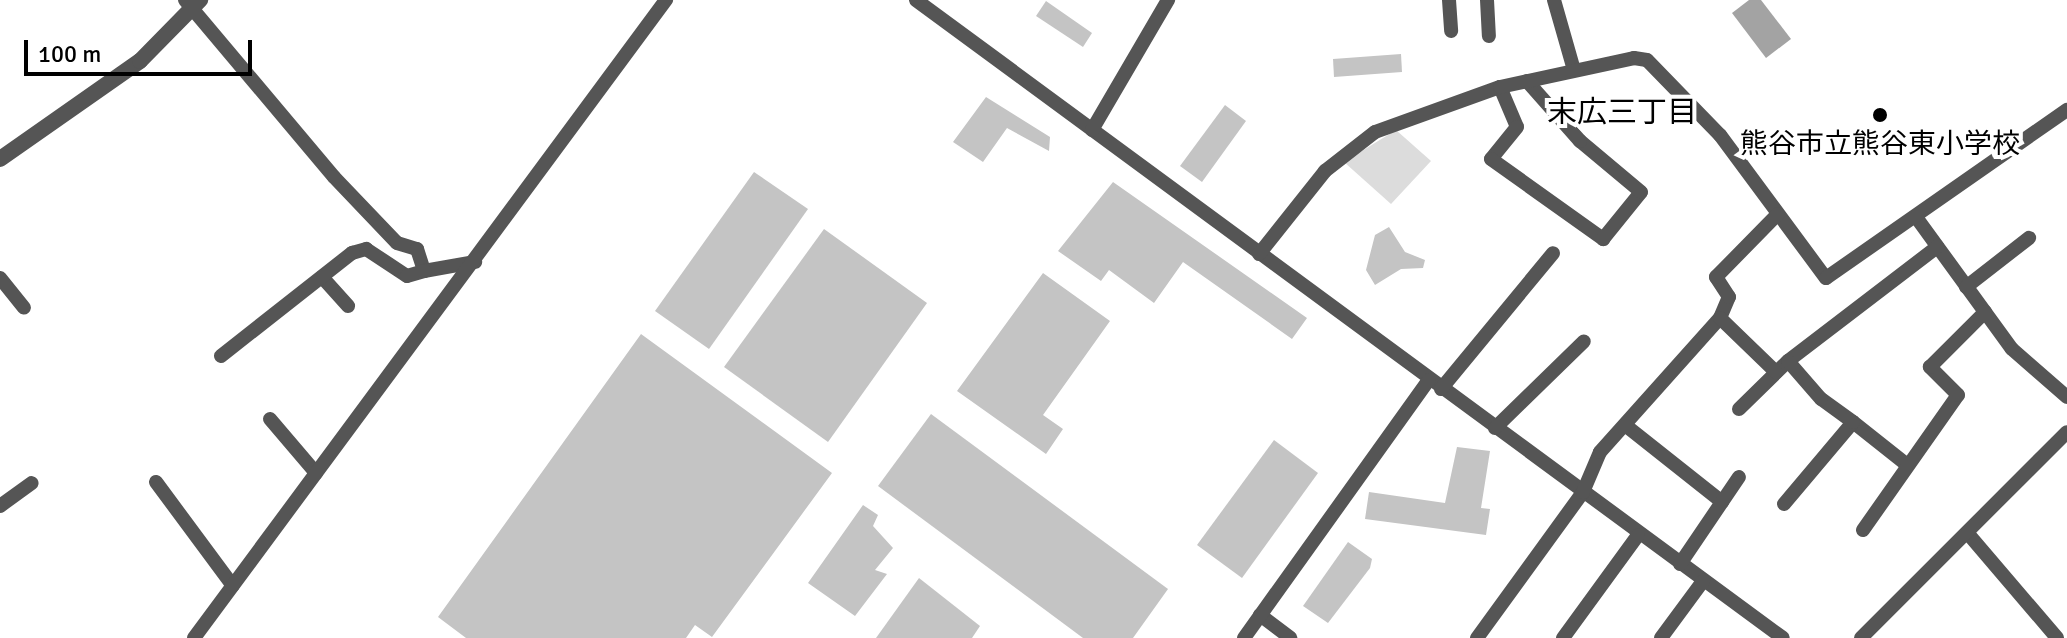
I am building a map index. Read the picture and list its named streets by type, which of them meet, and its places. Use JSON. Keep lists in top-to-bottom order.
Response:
{
  "districts": ["末広三丁目"],
  "places": ["熊谷市立熊谷東小学校"],
  "scale_bar": "100 m"
}
